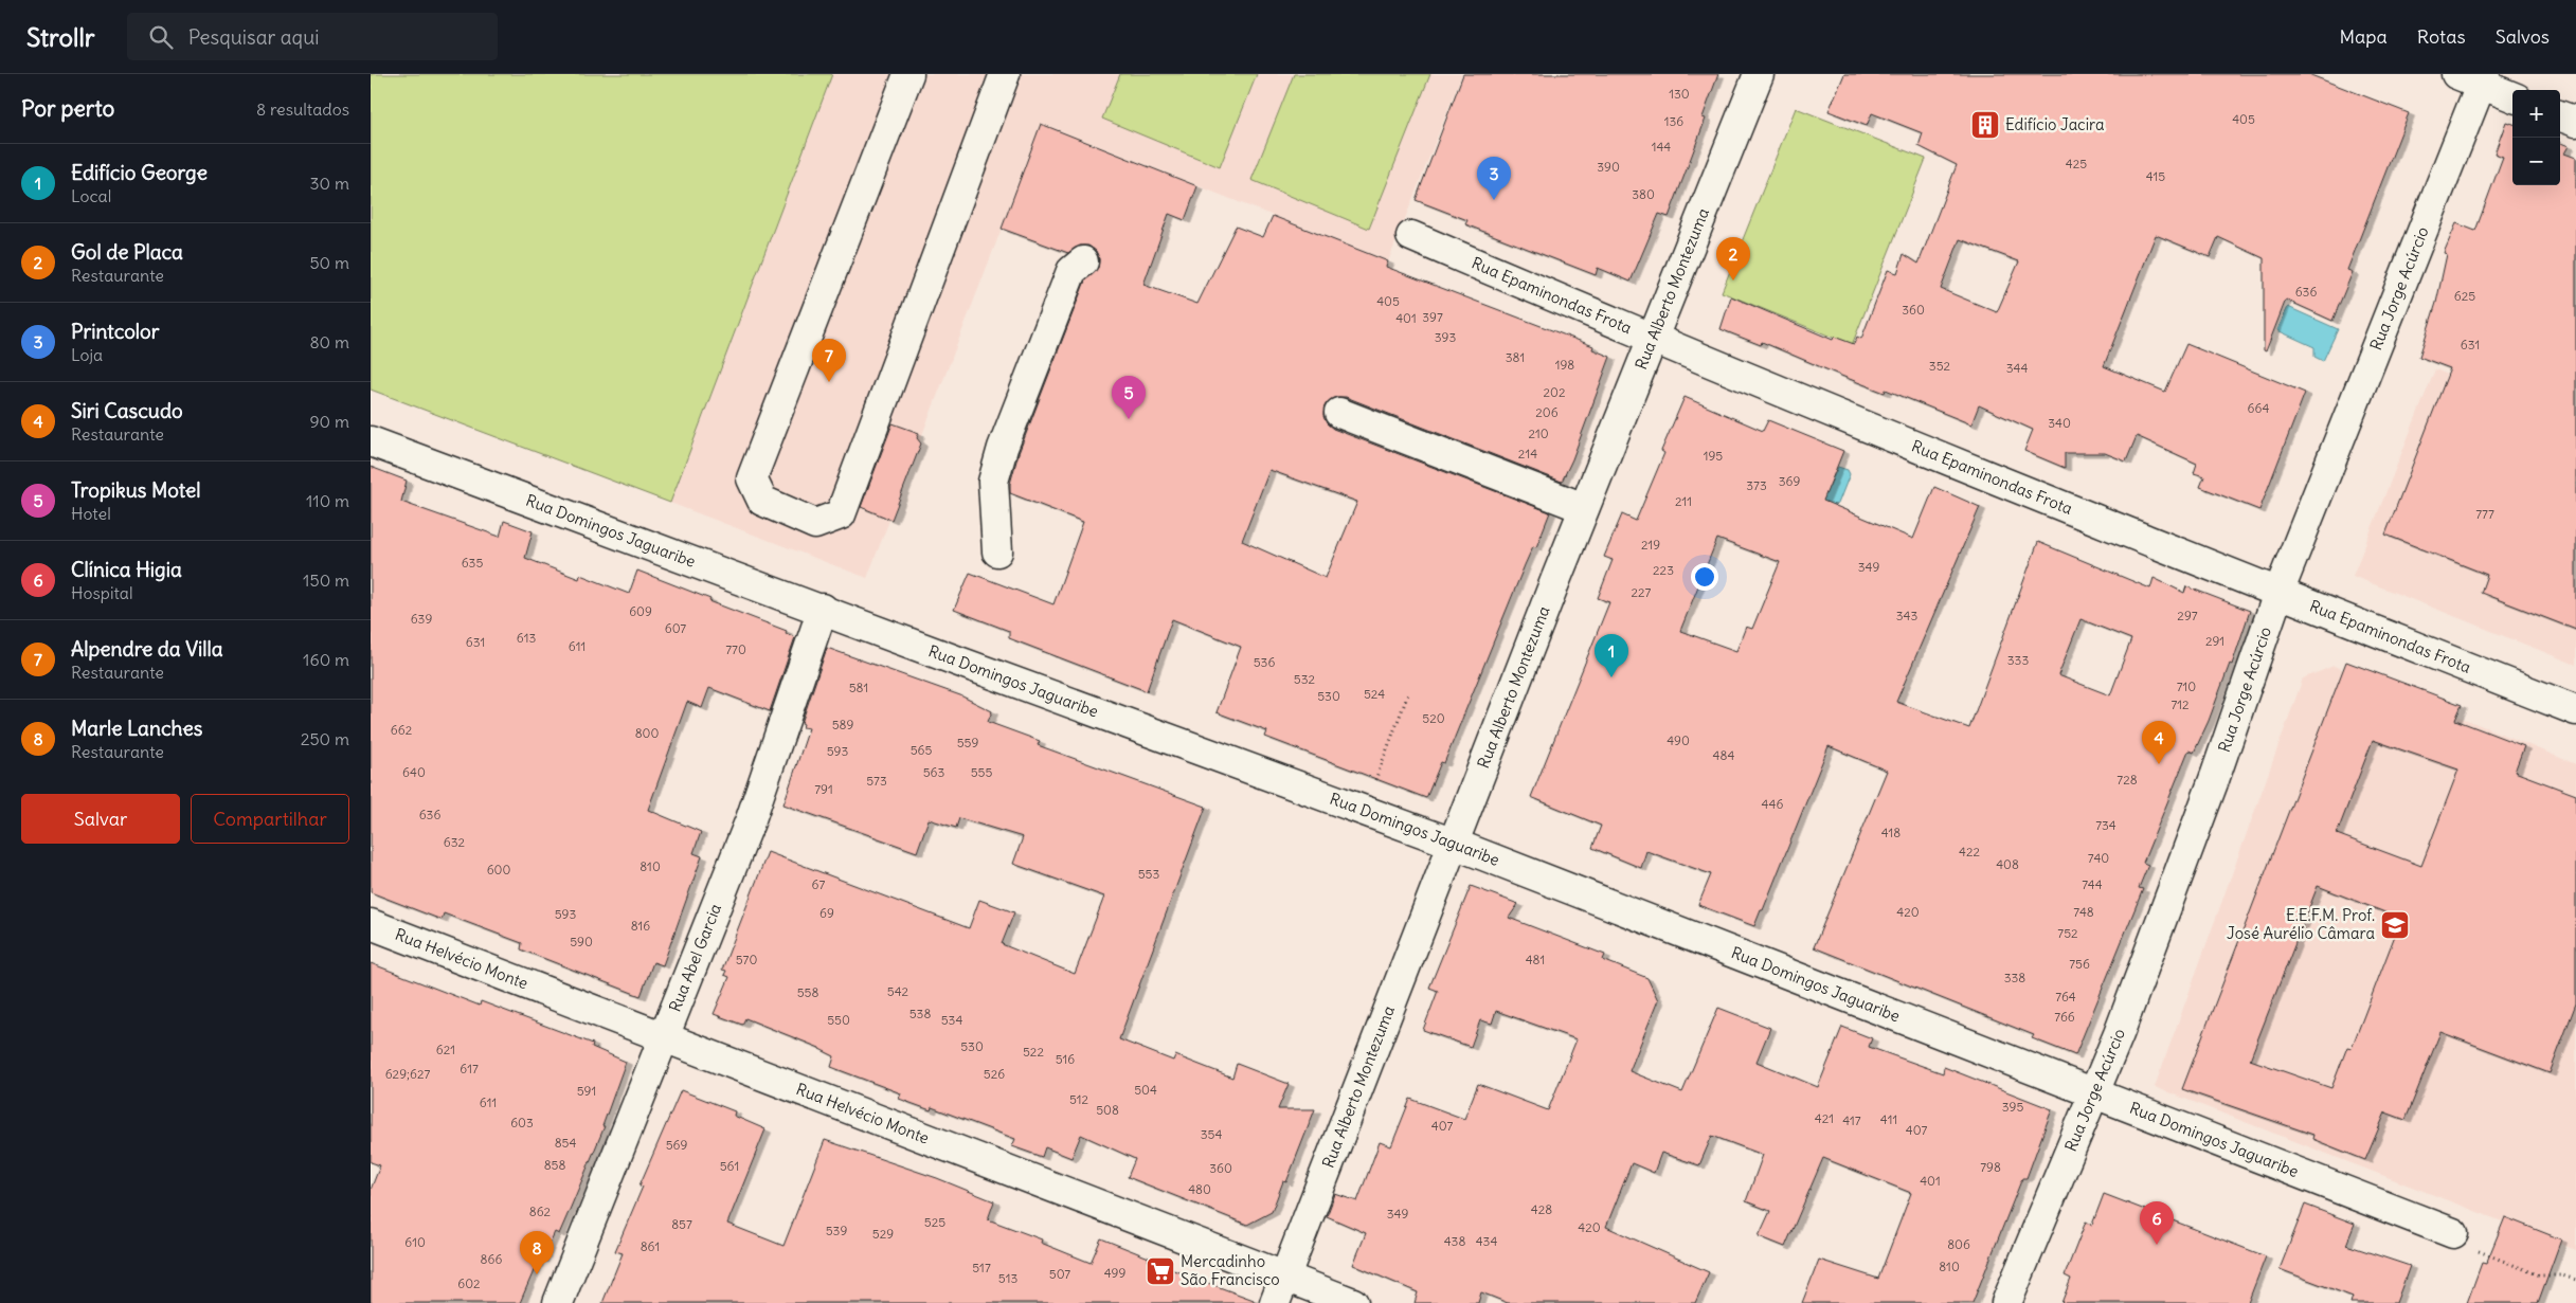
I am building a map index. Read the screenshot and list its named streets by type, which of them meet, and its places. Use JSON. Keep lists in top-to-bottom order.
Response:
{
  "streets": {
    "street": [
      "Rua Alberto Montezuma",
      "Rua Jorge Acúrcio",
      "Rua Epaminondas Frota",
      "Rua Domingos Jaguaribe",
      "Rua Abel Garcia",
      "Rua Helvécio Monte"
    ]
  },
  "crossings": [
    ["Rua Alberto Montezuma", "Rua Epaminondas Frota"],
    ["Rua Alberto Montezuma", "Rua Domingos Jaguaribe"],
    ["Rua Alberto Montezuma", "Rua Helvécio Monte"],
    ["Rua Jorge Acúrcio", "Rua Epaminondas Frota"],
    ["Rua Jorge Acúrcio", "Rua Domingos Jaguaribe"],
    ["Rua Domingos Jaguaribe", "Rua Abel Garcia"],
    ["Rua Abel Garcia", "Rua Helvécio Monte"]
  ],
  "places": {
    "building": ["Edifício Jacira"],
    "school or university": ["E.E.F.M. Prof. José Aurélio Câmara"],
    "supermarket": ["Mercadinho São Francisco"]
  },
  "house_numbers": [
    "130",
    "405",
    "136",
    "144",
    "425",
    "390",
    "415",
    "380",
    "636",
    "625",
    "405",
    "360",
    "397",
    "401",
    "393",
    "631",
    "381",
    "198",
    "352",
    "344",
    "202",
    "664",
    "206",
    "340",
    "210",
    "214",
    "195",
    "369",
    "373",
    "211",
    "777",
    "219",
    "635",
    "349",
    "223",
    "227",
    "609",
    "343",
    "297",
    "639",
    "607",
    "613",
    "291",
    "631",
    "611",
    "770",
    "333",
    "536",
    "532",
    "710",
    "581",
    "524",
    "530",
    "712",
    "520",
    "589",
    "662",
    "800",
    "490",
    "559",
    "565",
    "593",
    "484",
    "640",
    "563",
    "555",
    "728",
    "573",
    "791",
    "446",
    "636",
    "734",
    "418",
    "632",
    "422",
    "740",
    "408",
    "810",
    "600",
    "553",
    "67",
    "744",
    "420",
    "748",
    "69",
    "593",
    "816",
    "752",
    "590",
    "570",
    "481",
    "756",
    "338",
    "542",
    "558",
    "764",
    "538",
    "766",
    "550",
    "534",
    "530",
    "621",
    "522",
    "516",
    "617",
    "629;627",
    "526",
    "504",
    "591",
    "512",
    "611",
    "395",
    "508",
    "421",
    "411",
    "417",
    "603",
    "407",
    "407",
    "354",
    "854",
    "569",
    "858",
    "561",
    "798",
    "360",
    "401",
    "480",
    "428",
    "862",
    "349",
    "525",
    "857",
    "420",
    "539",
    "529",
    "438",
    "434",
    "610",
    "806",
    "861",
    "866",
    "810",
    "517",
    "499",
    "507",
    "513",
    "602"
  ],
  "page": {
    "header": "Strollr",
    "search": "Pesquisar aqui",
    "nav": ["Mapa", "Rotas", "Salvos"],
    "heading": ["Por perto", "8 resultados"],
    "map_buttons": ["+", "−"],
    "list": [
      {
        "mark": "1",
        "name": "Edifício George",
        "note": "Local",
        "value": "30 m"
      },
      {
        "mark": "2",
        "name": "Gol de Placa",
        "note": "Restaurante",
        "value": "50 m"
      },
      {
        "mark": "3",
        "name": "Printcolor",
        "note": "Loja",
        "value": "80 m"
      },
      {
        "mark": "4",
        "name": "Siri Cascudo",
        "note": "Restaurante",
        "value": "90 m"
      },
      {
        "mark": "5",
        "name": "Tropikus Motel",
        "note": "Hotel",
        "value": "110 m"
      },
      {
        "mark": "6",
        "name": "Clínica Higia",
        "note": "Hospital",
        "value": "150 m"
      },
      {
        "mark": "7",
        "name": "Alpendre da Villa",
        "note": "Restaurante",
        "value": "160 m"
      },
      {
        "mark": "8",
        "name": "Marle Lanches",
        "note": "Restaurante",
        "value": "250 m"
      }
    ],
    "pins": [
      "3",
      "2",
      "7",
      "5",
      "1",
      "4",
      "6",
      "8"
    ],
    "buttons": ["Salvar", "Compartilhar"]
  }
}
